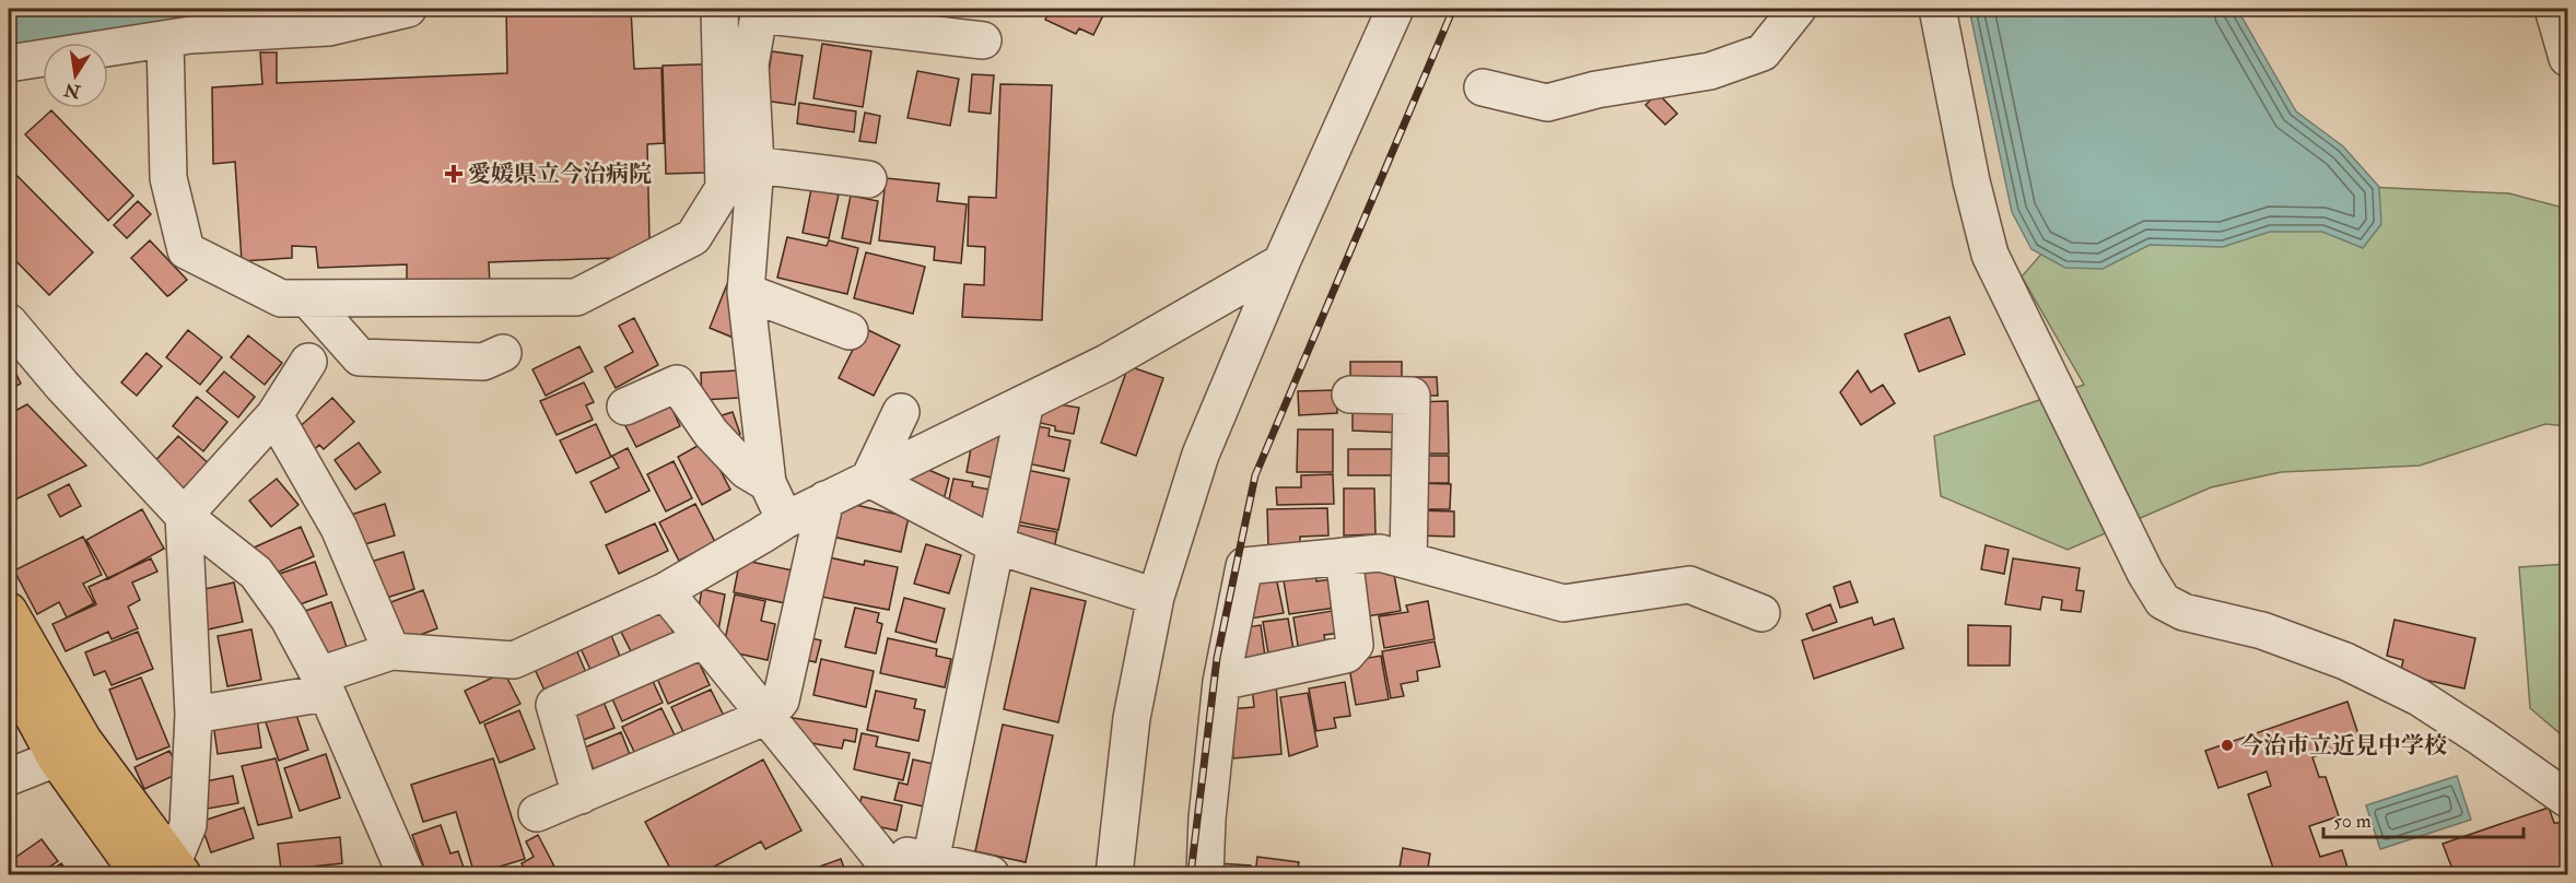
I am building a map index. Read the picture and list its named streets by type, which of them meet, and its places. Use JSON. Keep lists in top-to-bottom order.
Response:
{
  "places": {
    "health": ["愛媛県立今治病院"],
    "other": ["今治市立近見中学校"]
  },
  "scale_bar": "50 m",
  "north": "bottom"
}
